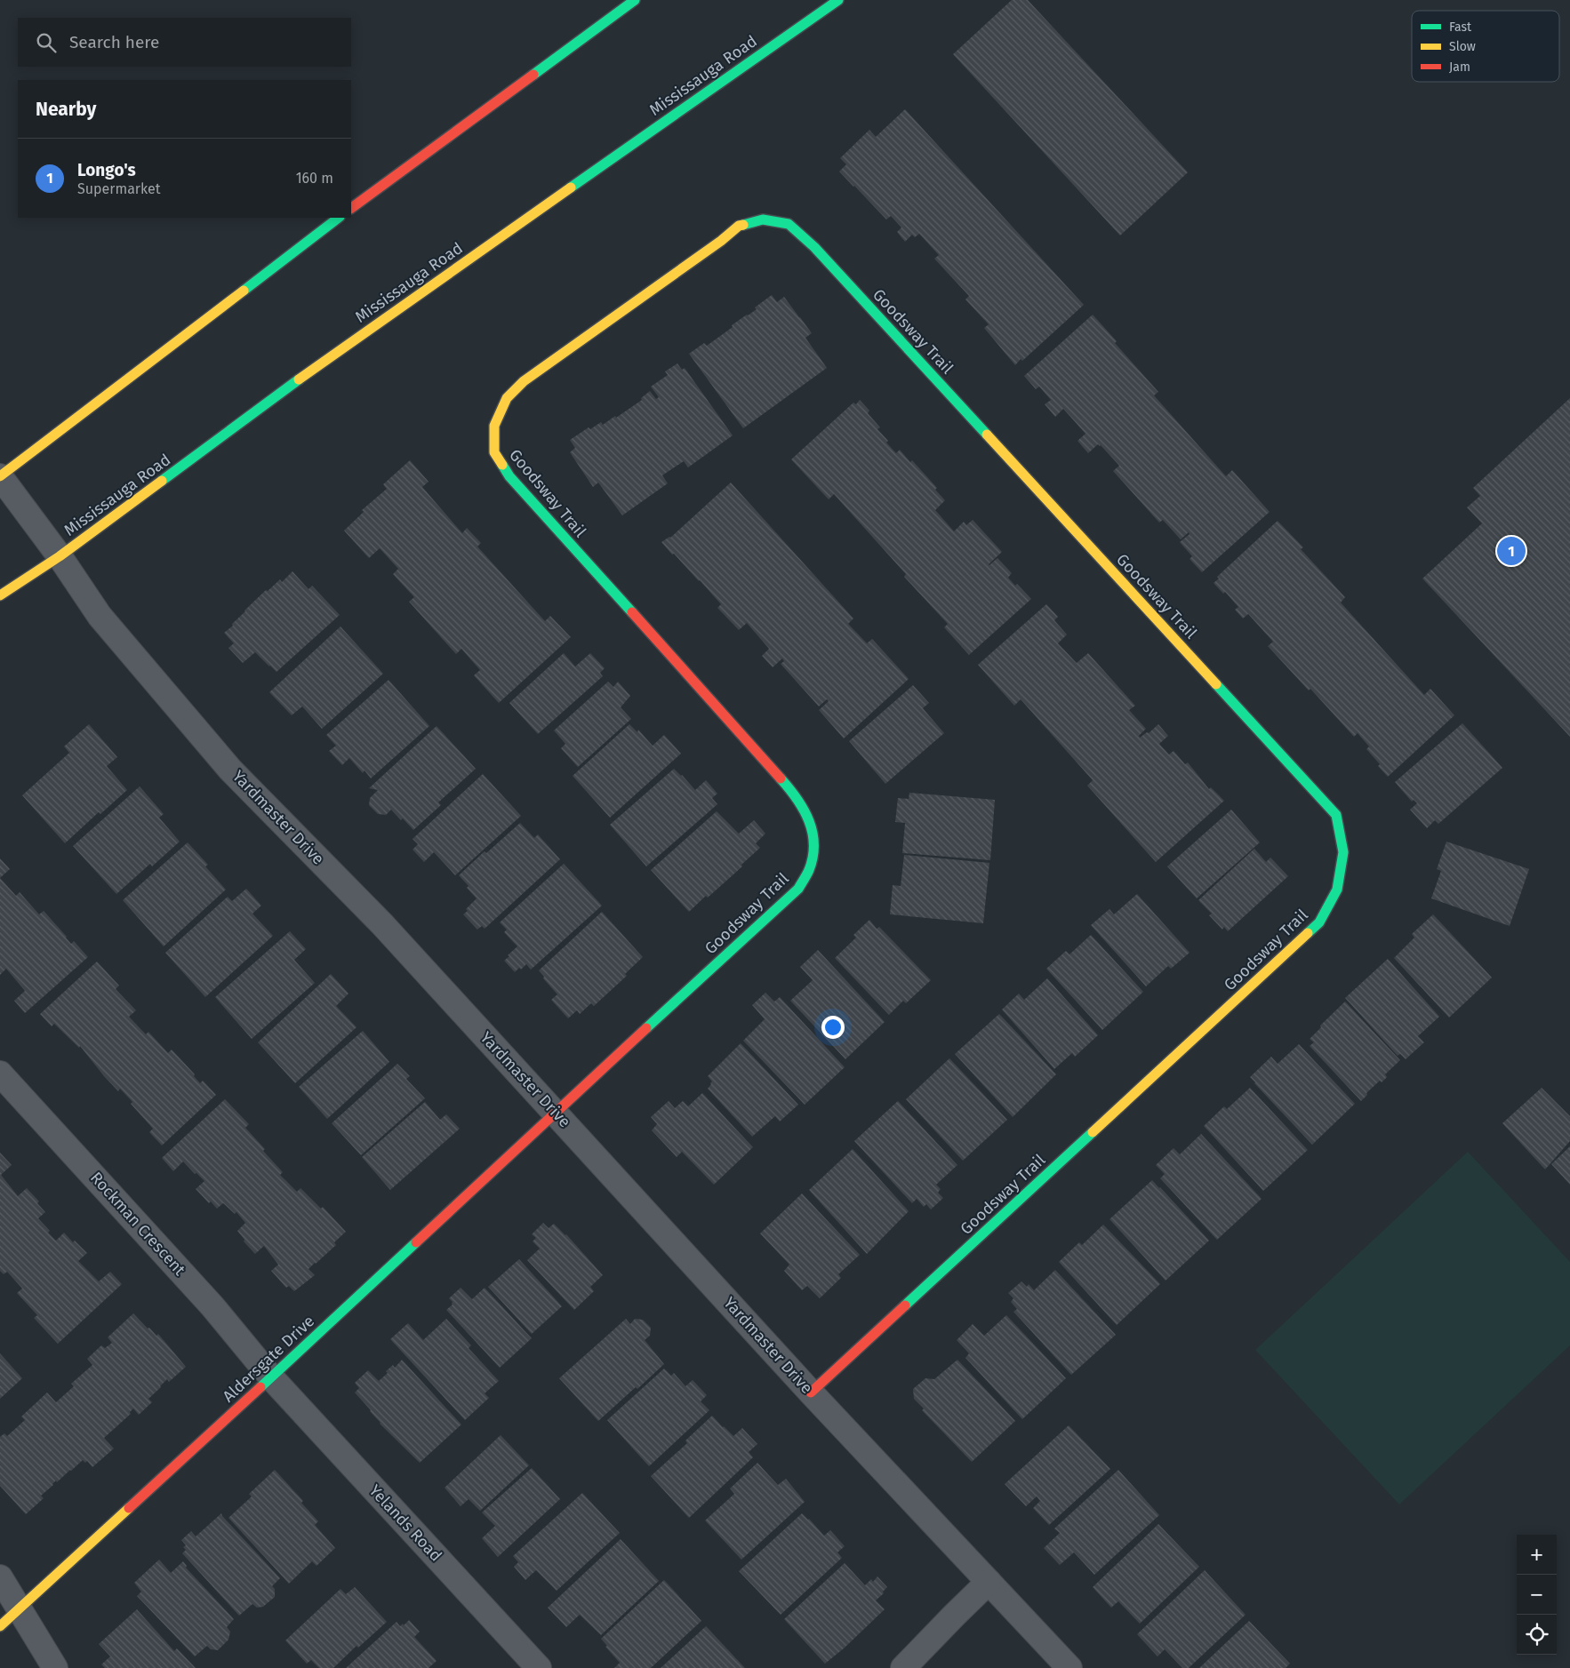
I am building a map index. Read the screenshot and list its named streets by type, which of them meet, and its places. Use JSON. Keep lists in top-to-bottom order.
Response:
{
  "streets": {
    "street": [
      "Mississauga Road",
      "Goodsway Trail",
      "Yardmaster Drive",
      "Rockman Crescent",
      "Aldersgate Drive",
      "Yelands Road"
    ]
  },
  "crossings": [
    ["Mississauga Road", "Yardmaster Drive"],
    ["Goodsway Trail", "Yardmaster Drive"],
    ["Goodsway Trail", "Aldersgate Drive"],
    ["Yardmaster Drive", "Aldersgate Drive"],
    ["Rockman Crescent", "Aldersgate Drive"],
    ["Rockman Crescent", "Yelands Road"],
    ["Aldersgate Drive", "Yelands Road"]
  ],
  "legend": ["Fast", "Slow", "Jam"],
  "page": {
    "search": "Search here",
    "heading": "Nearby",
    "list": [
      {
        "mark": "1",
        "name": "Longo's",
        "note": "Supermarket",
        "value": "160 m"
      }
    ],
    "pins": "1",
    "map_buttons": ["+", "−"]
  }
}
